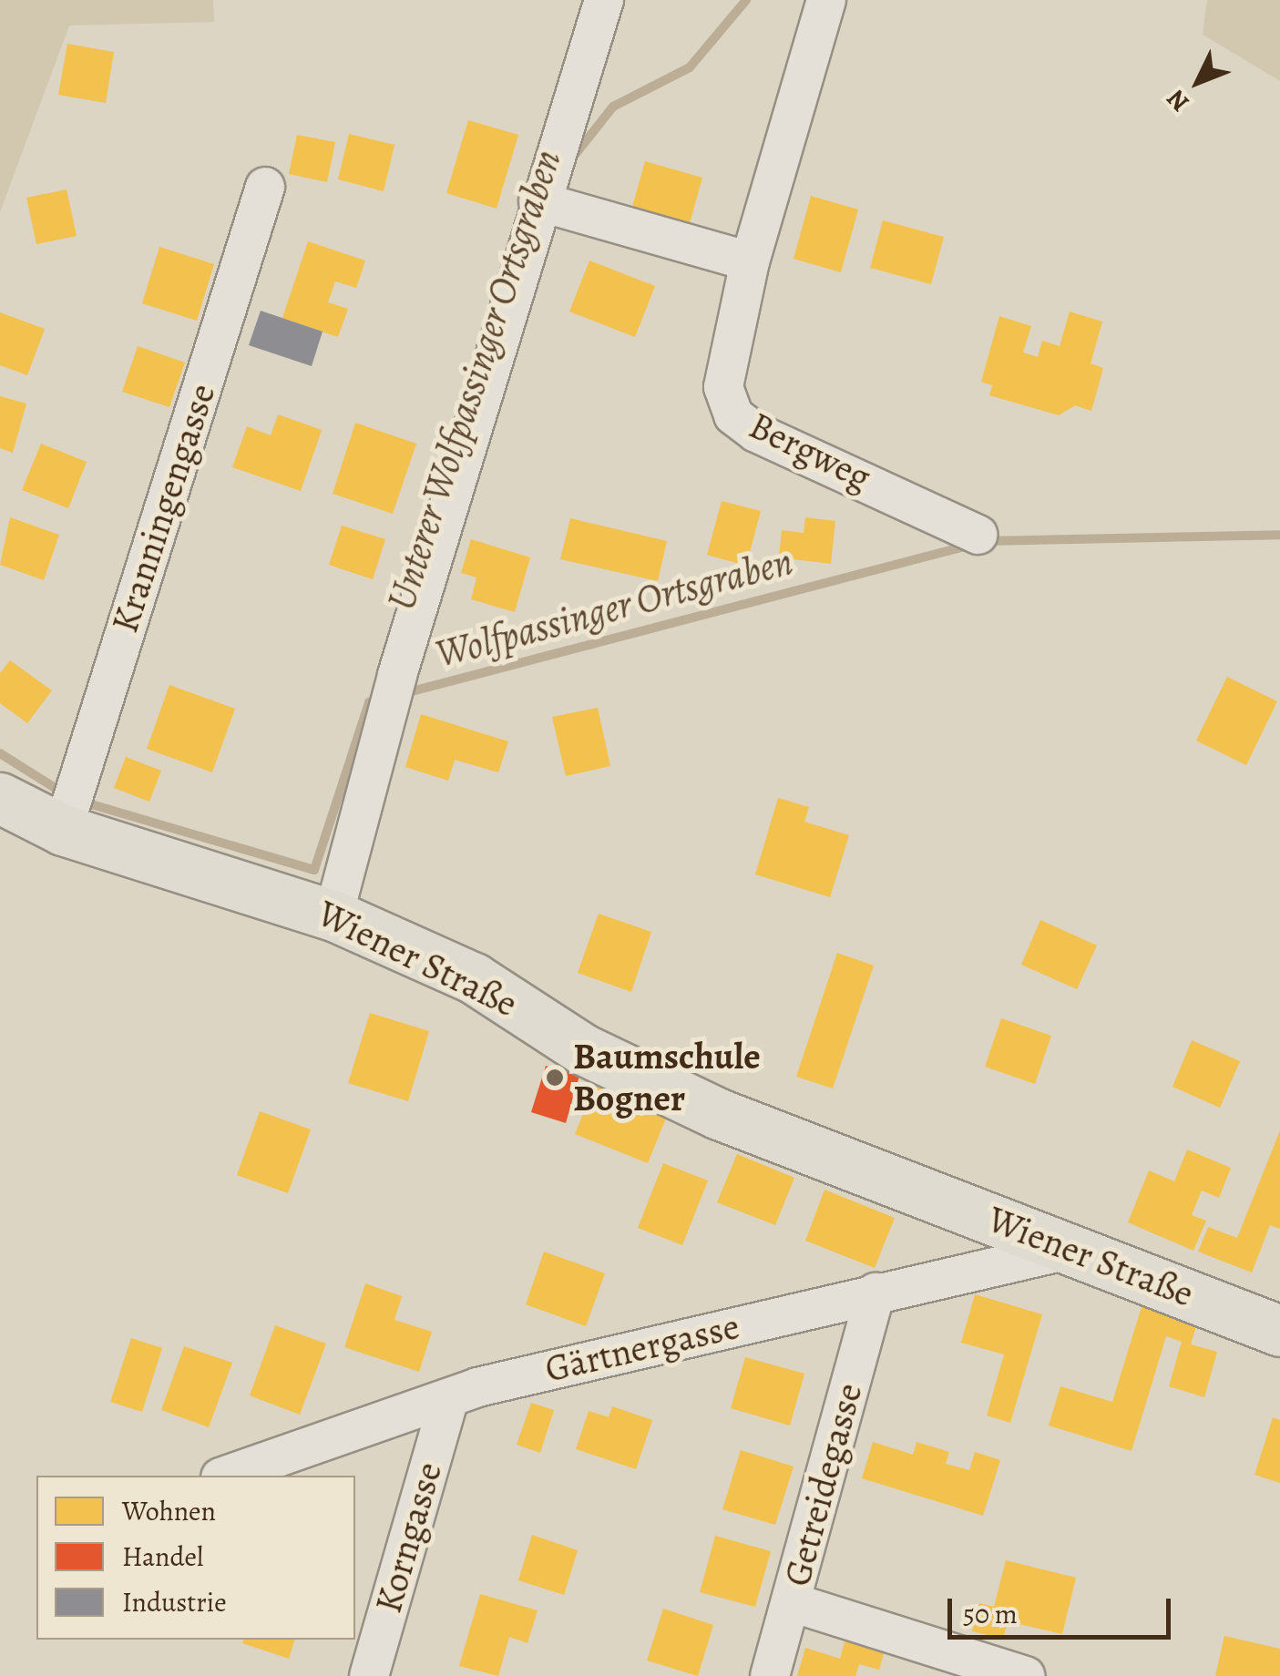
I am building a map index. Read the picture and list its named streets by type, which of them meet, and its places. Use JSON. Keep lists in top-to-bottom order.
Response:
{
  "streets": {
    "main road": ["Wiener Straße"],
    "street": [
      "Bergweg",
      "Kranningengasse",
      "Gärtnergasse",
      "Getreidegasse",
      "Korngasse"
    ]
  },
  "crossings": [
    ["Kranningengasse", "Wiener Straße"],
    ["Wiener Straße", "Gärtnergasse"],
    ["Gärtnergasse", "Getreidegasse"],
    ["Gärtnergasse", "Korngasse"]
  ],
  "water": ["Unterer Wolfpassinger Ortsgraben", "Wolfpassinger Ortsgraben"],
  "places": ["Baumschule Bogner"],
  "legend": ["Wohnen", "Handel", "Industrie"],
  "scale_bar": "50 m",
  "north": "bottom left"
}
